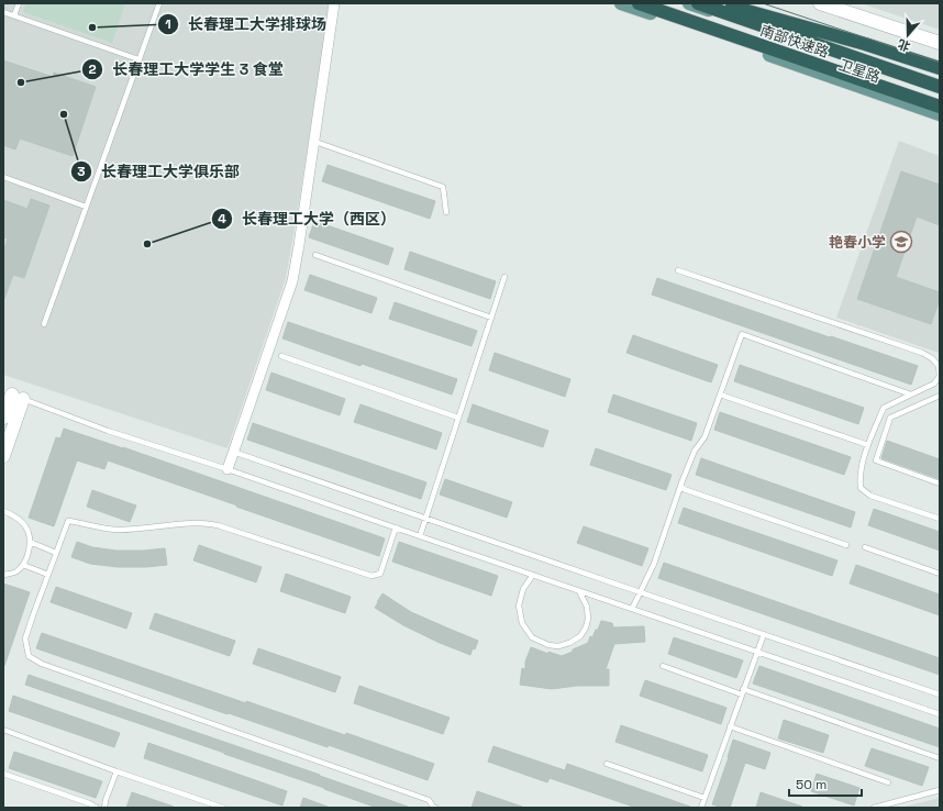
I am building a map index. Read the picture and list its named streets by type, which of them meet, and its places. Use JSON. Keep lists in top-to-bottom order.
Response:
{
  "streets": {
    "highway": ["南部快速路"],
    "main road": ["卫星路"]
  },
  "places": {
    "other": [
      "长春理工大学排球场",
      "长春理工大学学生 3 食堂",
      "长春理工大学俱乐部",
      "长春理工大学（西区）"
    ],
    "school or university": ["艳春小学"]
  },
  "scale_bar": "50 m",
  "north": "bottom"
}
